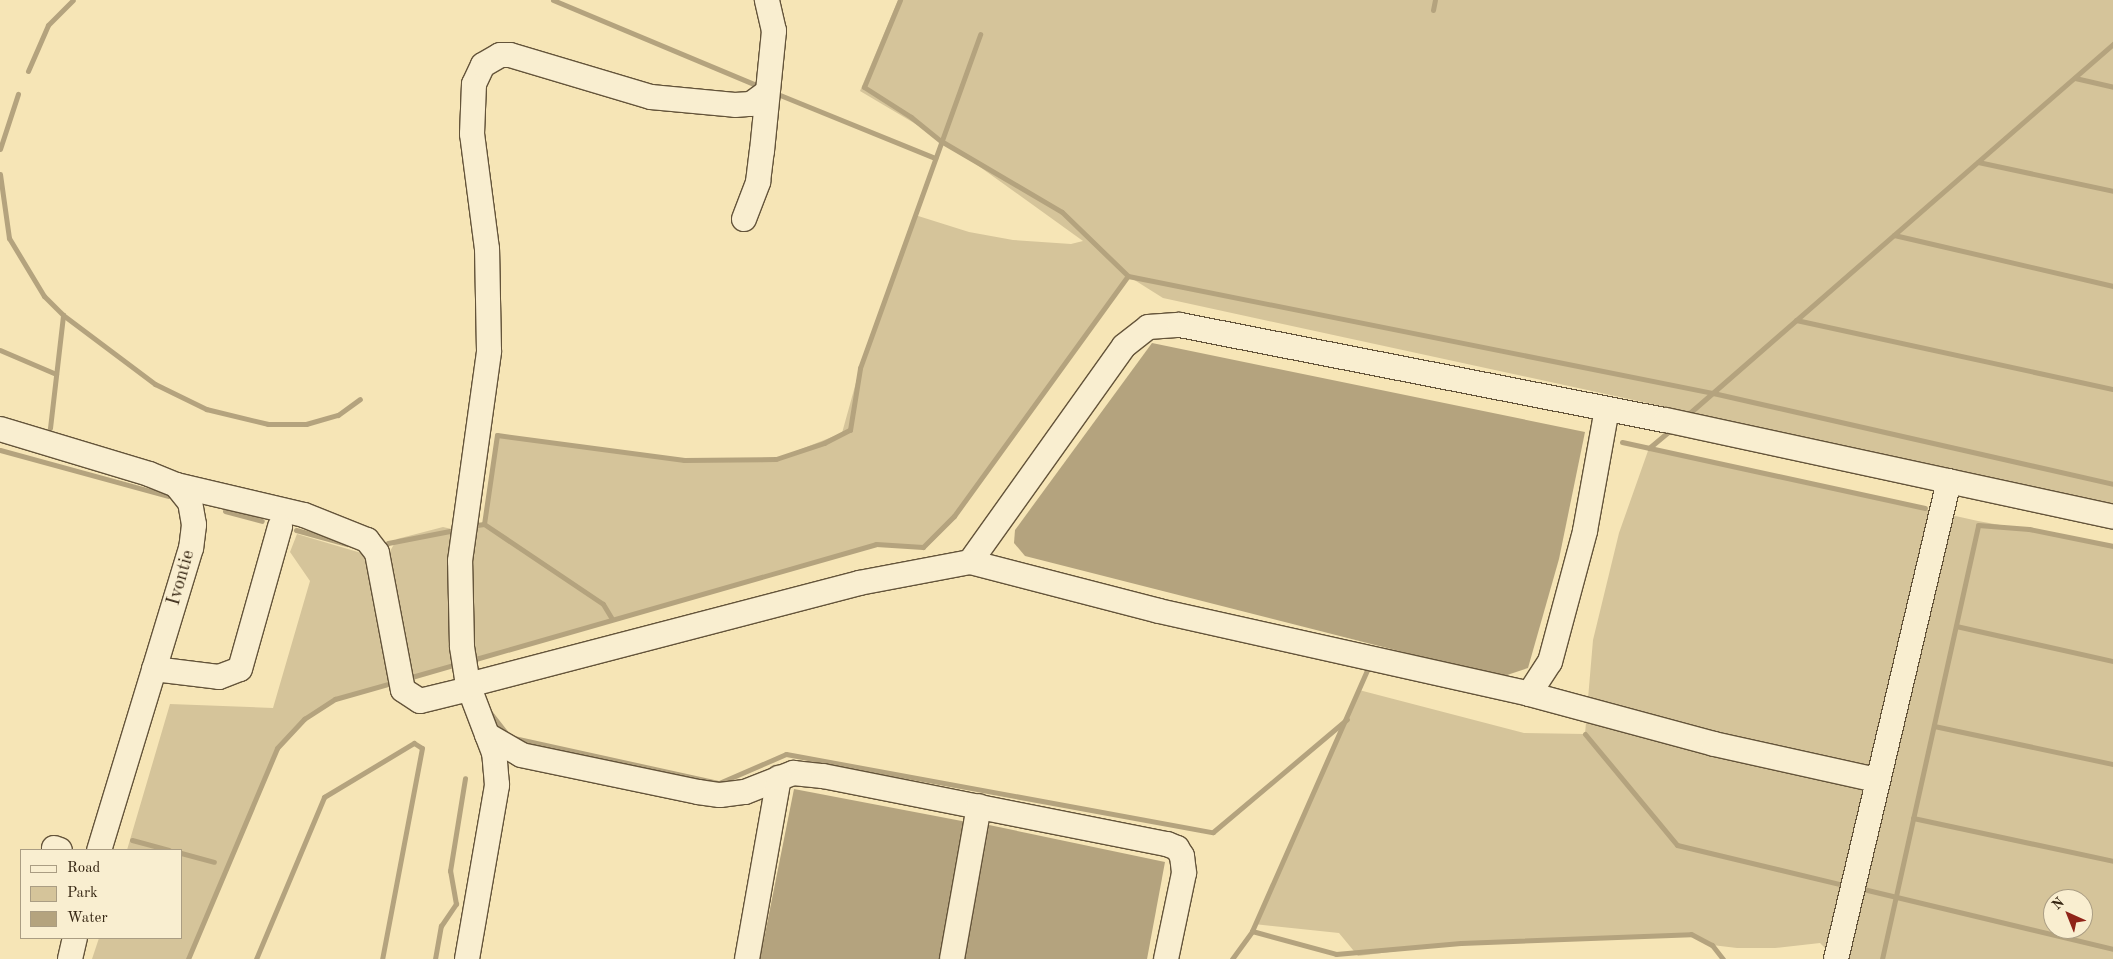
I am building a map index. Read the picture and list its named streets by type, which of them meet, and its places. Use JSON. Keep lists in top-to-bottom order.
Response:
{
  "streets": {
    "street": ["Ivontie"]
  },
  "legend": ["Road", "Park", "Water"],
  "north": "top left"
}
